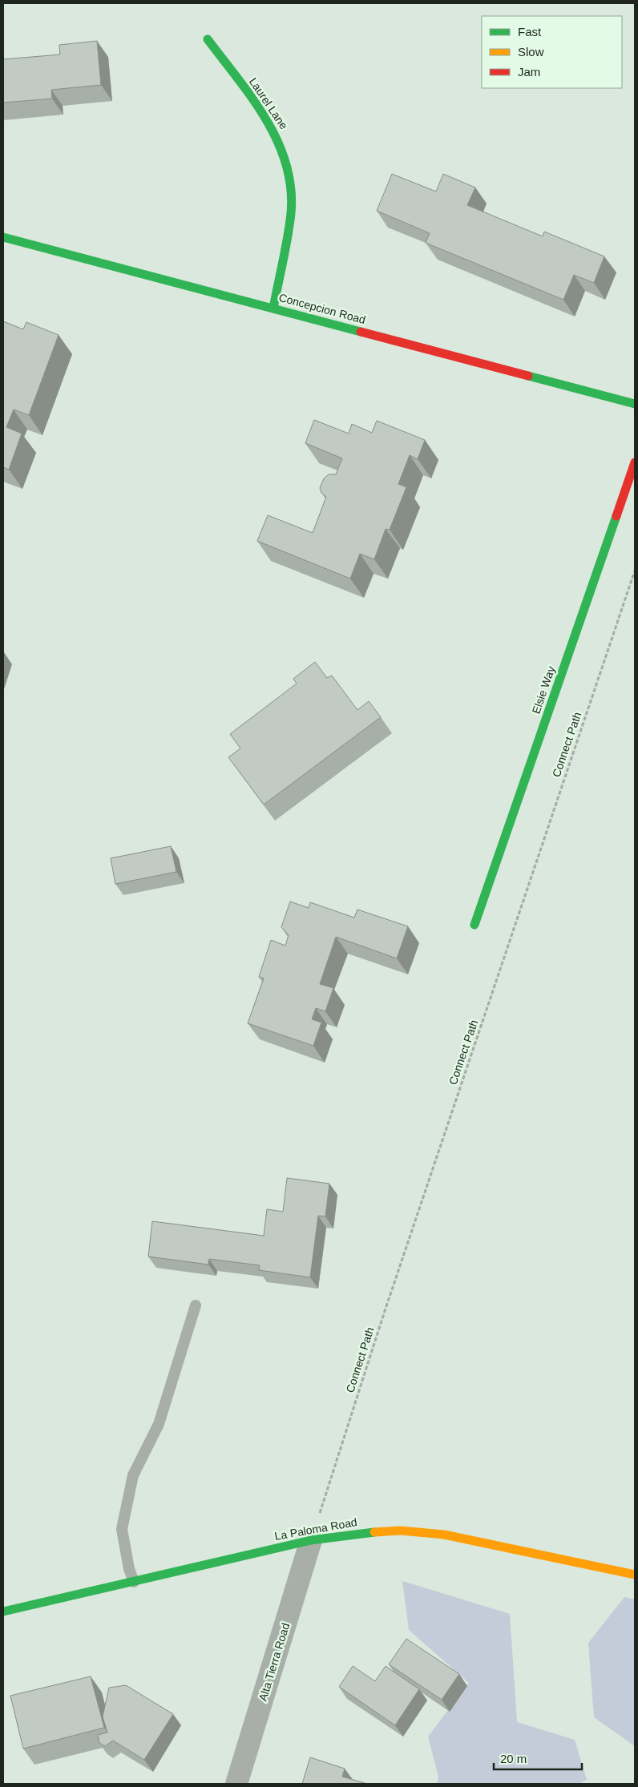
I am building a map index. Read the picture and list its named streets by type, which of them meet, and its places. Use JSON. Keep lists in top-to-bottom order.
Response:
{
  "streets": {
    "street": [
      "Laurel Lane",
      "Concepcion Road",
      "Elsie Way",
      "La Paloma Road",
      "Alta Tierra Road"
    ],
    "path": ["Connect Path"]
  },
  "crossings": [
    ["Laurel Lane", "Concepcion Road"],
    ["Connect Path", "La Paloma Road"],
    ["Connect Path", "Alta Tierra Road"],
    ["La Paloma Road", "Alta Tierra Road"]
  ],
  "legend": ["Fast", "Slow", "Jam"],
  "scale_bar": "20 m"
}
